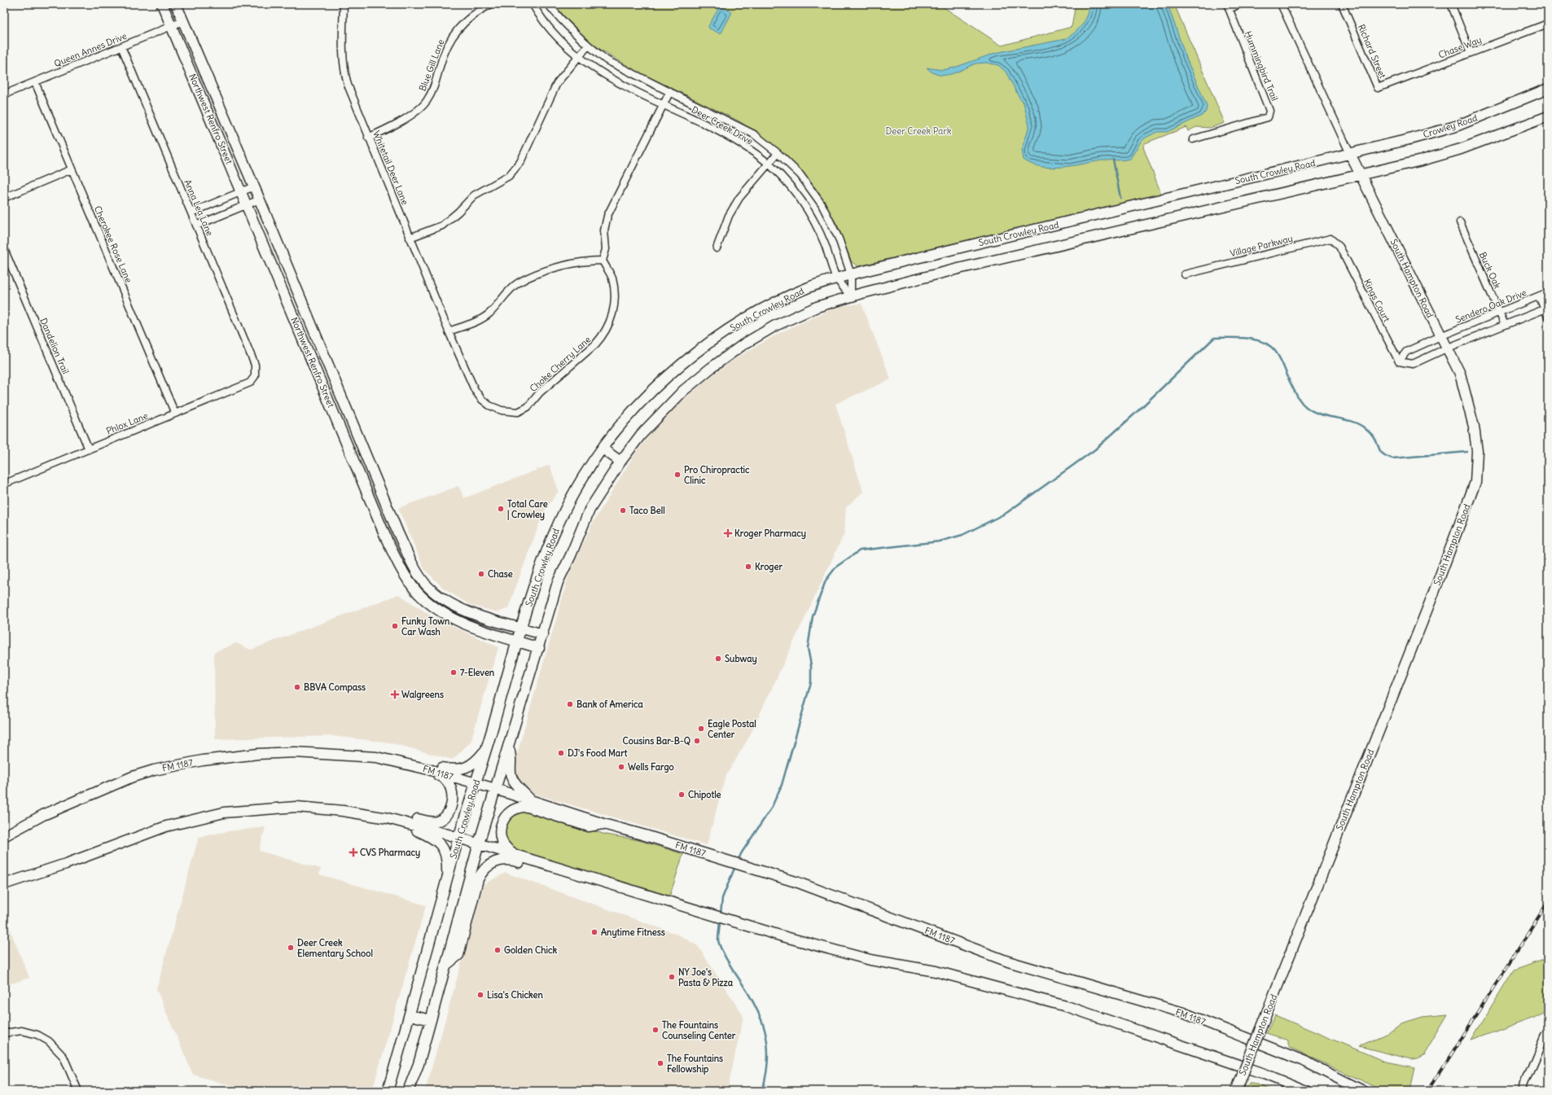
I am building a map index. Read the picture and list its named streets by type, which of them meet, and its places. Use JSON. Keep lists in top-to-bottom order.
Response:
{
  "streets": {
    "main road": [
      "Northwest Renfro Street",
      "Crowley Road",
      "South Crowley Road",
      "South Hampton Road",
      "FM 1187"
    ],
    "street": [
      "Chase Way",
      "Queen Annes Drive",
      "Richard Street",
      "Blue Gill Lane",
      "Hummingbird Trail",
      "Deer Creek Drive",
      "Whitetail Deer Lane",
      "Anna Lea Lane",
      "Cherokee Rose Lane",
      "Village Parkway",
      "Buck Oak",
      "Kings Court",
      "Sendero Oak Drive",
      "Dandelion Trail",
      "Choke Cherry Lane",
      "Phlox Lane"
    ]
  },
  "crossings": [
    ["Chase Way", "Richard Street"],
    ["Queen Annes Drive", "Northwest Renfro Street"],
    ["Queen Annes Drive", "Anna Lea Lane"],
    ["Queen Annes Drive", "Cherokee Rose Lane"],
    ["Blue Gill Lane", "Whitetail Deer Lane"],
    ["Northwest Renfro Street", "South Crowley Road"],
    ["Deer Creek Drive", "South Crowley Road"],
    ["Crowley Road", "South Crowley Road"],
    ["Crowley Road", "South Hampton Road"],
    ["Whitetail Deer Lane", "Choke Cherry Lane"],
    ["South Crowley Road", "South Hampton Road"],
    ["South Crowley Road", "FM 1187"],
    ["Anna Lea Lane", "Phlox Lane"],
    ["Cherokee Rose Lane", "Phlox Lane"],
    ["Village Parkway", "Kings Court"],
    ["Buck Oak", "Sendero Oak Drive"],
    ["South Hampton Road", "Sendero Oak Drive"],
    ["Dandelion Trail", "Phlox Lane"]
  ],
  "parks": ["Deer Creek Park"],
  "places": {
    "other": [
      "Pro Chiropractic Clinic",
      "Total Care | Crowley",
      "Taco Bell",
      "Kroger",
      "Chase",
      "Funky Town Car Wash",
      "Subway",
      "7-Eleven",
      "BBVA Compass",
      "Bank of America",
      "Eagle Postal Center",
      "Cousins Bar-B-Q",
      "DJ's Food Mart",
      "Wells Fargo",
      "Chipotle",
      "Anytime Fitness",
      "Deer Creek Elementary School",
      "Golden Chick",
      "NY Joe's Pasta & Pizza",
      "Lisa's Chicken",
      "The Fountains Counseling Center",
      "The Fountains Fellowship"
    ],
    "health": ["Kroger Pharmacy", "Walgreens", "CVS Pharmacy"]
  }
}
